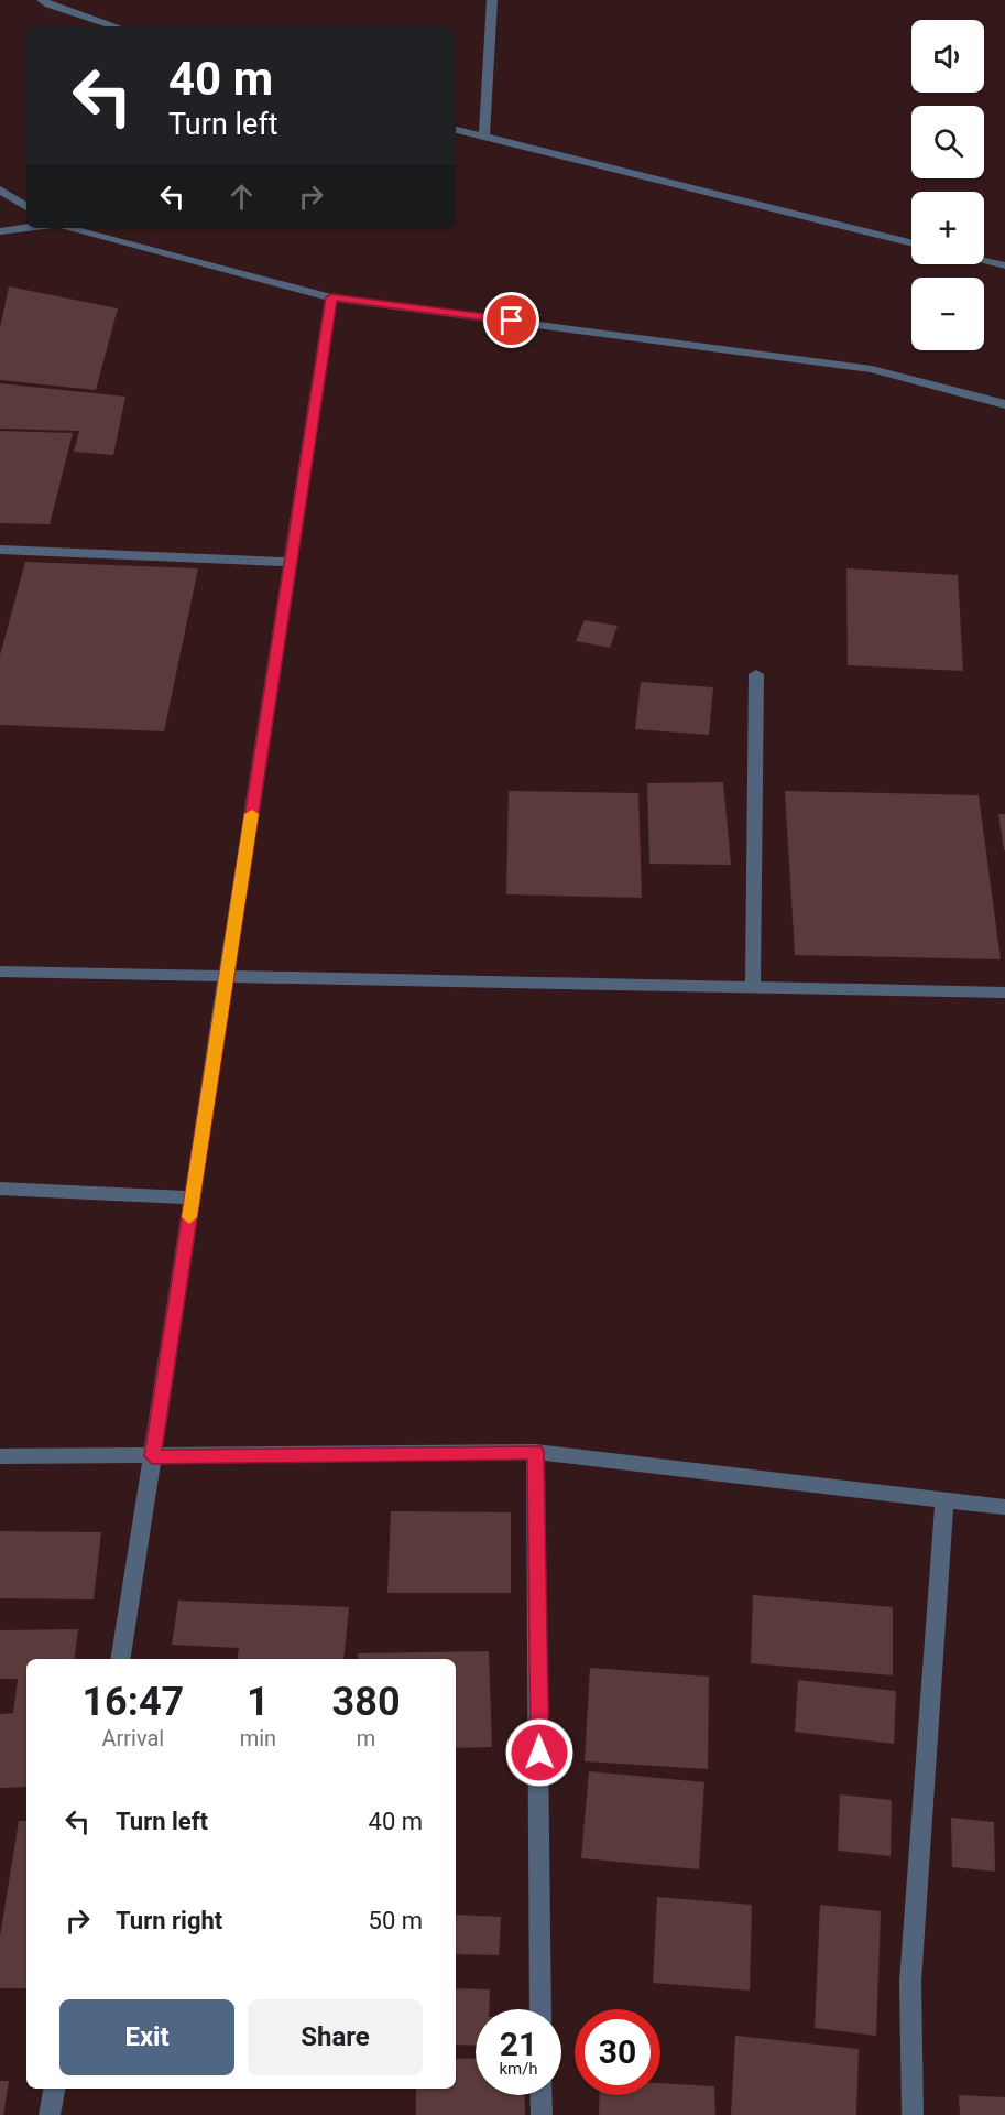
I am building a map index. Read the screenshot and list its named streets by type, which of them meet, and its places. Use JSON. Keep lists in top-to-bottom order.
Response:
{
  "page": {
    "map_buttons": ["+", "−"],
    "turn": ["40 m", "Turn left"],
    "eta": [
      "16:47",
      "Arrival",
      "1",
      "min",
      "380",
      "m"
    ],
    "list": [
      {
        "name": "Turn left",
        "value": "40 m"
      },
      {
        "name": "Turn right",
        "value": "50 m"
      }
    ],
    "buttons": ["Exit", "Share"],
    "speed": "21 km/h",
    "limit": "30"
  }
}
